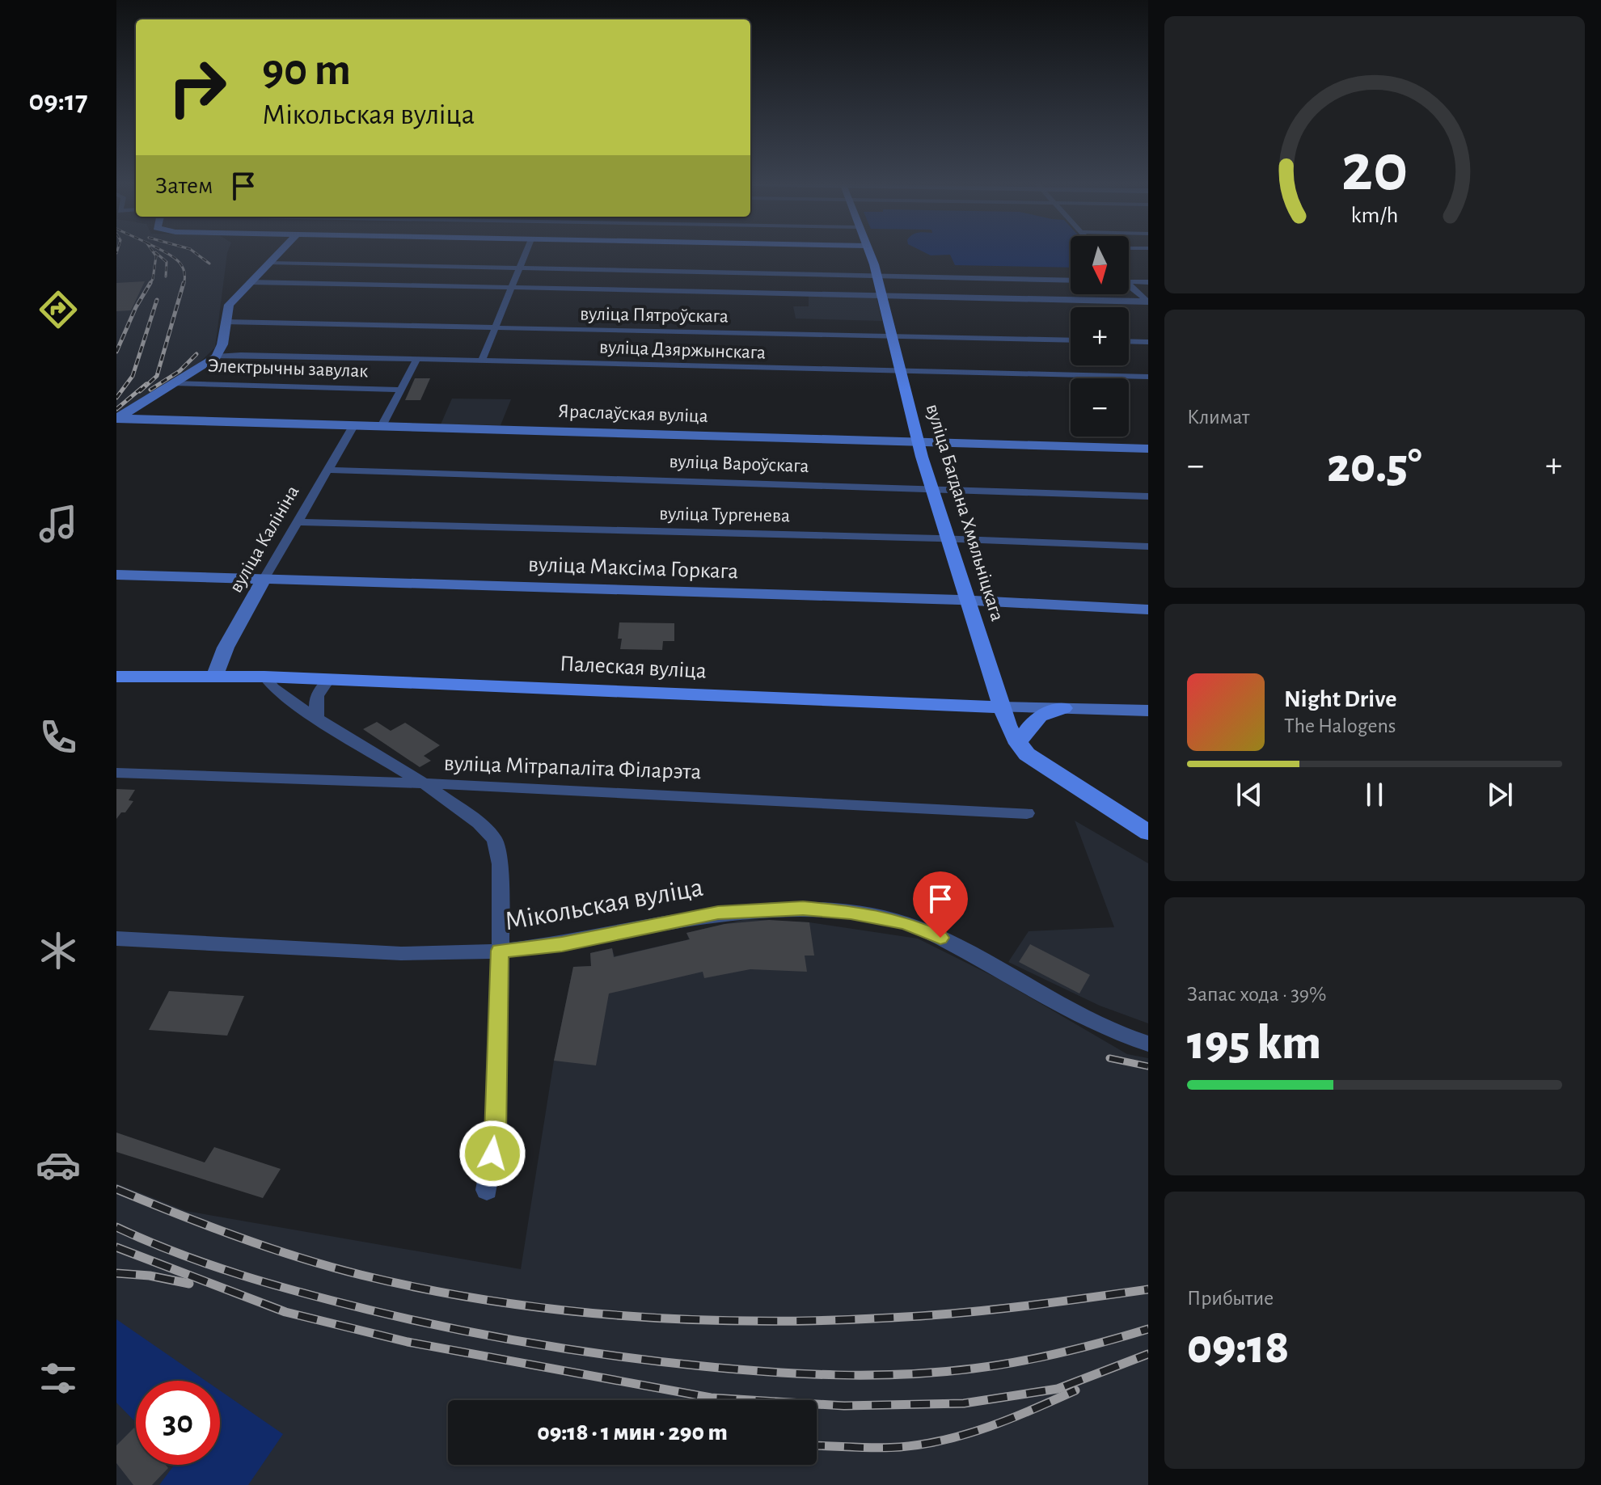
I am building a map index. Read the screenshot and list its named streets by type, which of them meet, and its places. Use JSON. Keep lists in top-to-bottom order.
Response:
{
  "streets": {
    "main road": ["вуліца Багдана Хмяльніцкага", "Палеская вуліца"],
    "street": [
      "вуліца Пятроўскага",
      "вуліца Дзяржынскага",
      "Электрычны завулак",
      "Яраслаўская вуліца",
      "вуліца Вароўскага",
      "вуліца Тургенева",
      "вуліца Калініна",
      "вуліца Максіма Горкага",
      "вуліца Мітрапаліта Філарэта",
      "Мікольская вуліца"
    ]
  },
  "crossings": [
    ["вуліца Пятроўскага", "вуліца Багдана Хмяльніцкага"],
    ["вуліца Дзяржынскага", "вуліца Багдана Хмяльніцкага"],
    ["Яраслаўская вуліца", "вуліца Багдана Хмяльніцкага"],
    ["Яраслаўская вуліца", "вуліца Калініна"],
    ["вуліца Вароўскага", "вуліца Багдана Хмяльніцкага"],
    ["вуліца Вароўскага", "вуліца Калініна"],
    ["вуліца Багдана Хмяльніцкага", "вуліца Тургенева"],
    ["вуліца Багдана Хмяльніцкага", "вуліца Максіма Горкага"],
    ["вуліца Багдана Хмяльніцкага", "Палеская вуліца"],
    ["вуліца Тургенева", "вуліца Калініна"],
    ["вуліца Калініна", "вуліца Максіма Горкага"],
    ["вуліца Калініна", "Палеская вуліца"]
  ],
  "north": "bottom",
  "page": {
    "tabs": "09:17",
    "turn": ["90 m", "Мікольская вуліца"],
    "then": "Затем",
    "map_buttons": ["+", "−"],
    "tile": [
      "Климат",
      ["Запас хода · 39%", "195 km"],
      ["Прибытие", "09:18"]
    ],
    "heat": ["−", "20.5°", "+"],
    "song": ["Night Drive", "The Halogens"],
    "limit": "30",
    "trip": "09:18 · 1 мин · 290 m",
    "gauge": ["20", "km/h"]
  }
}
